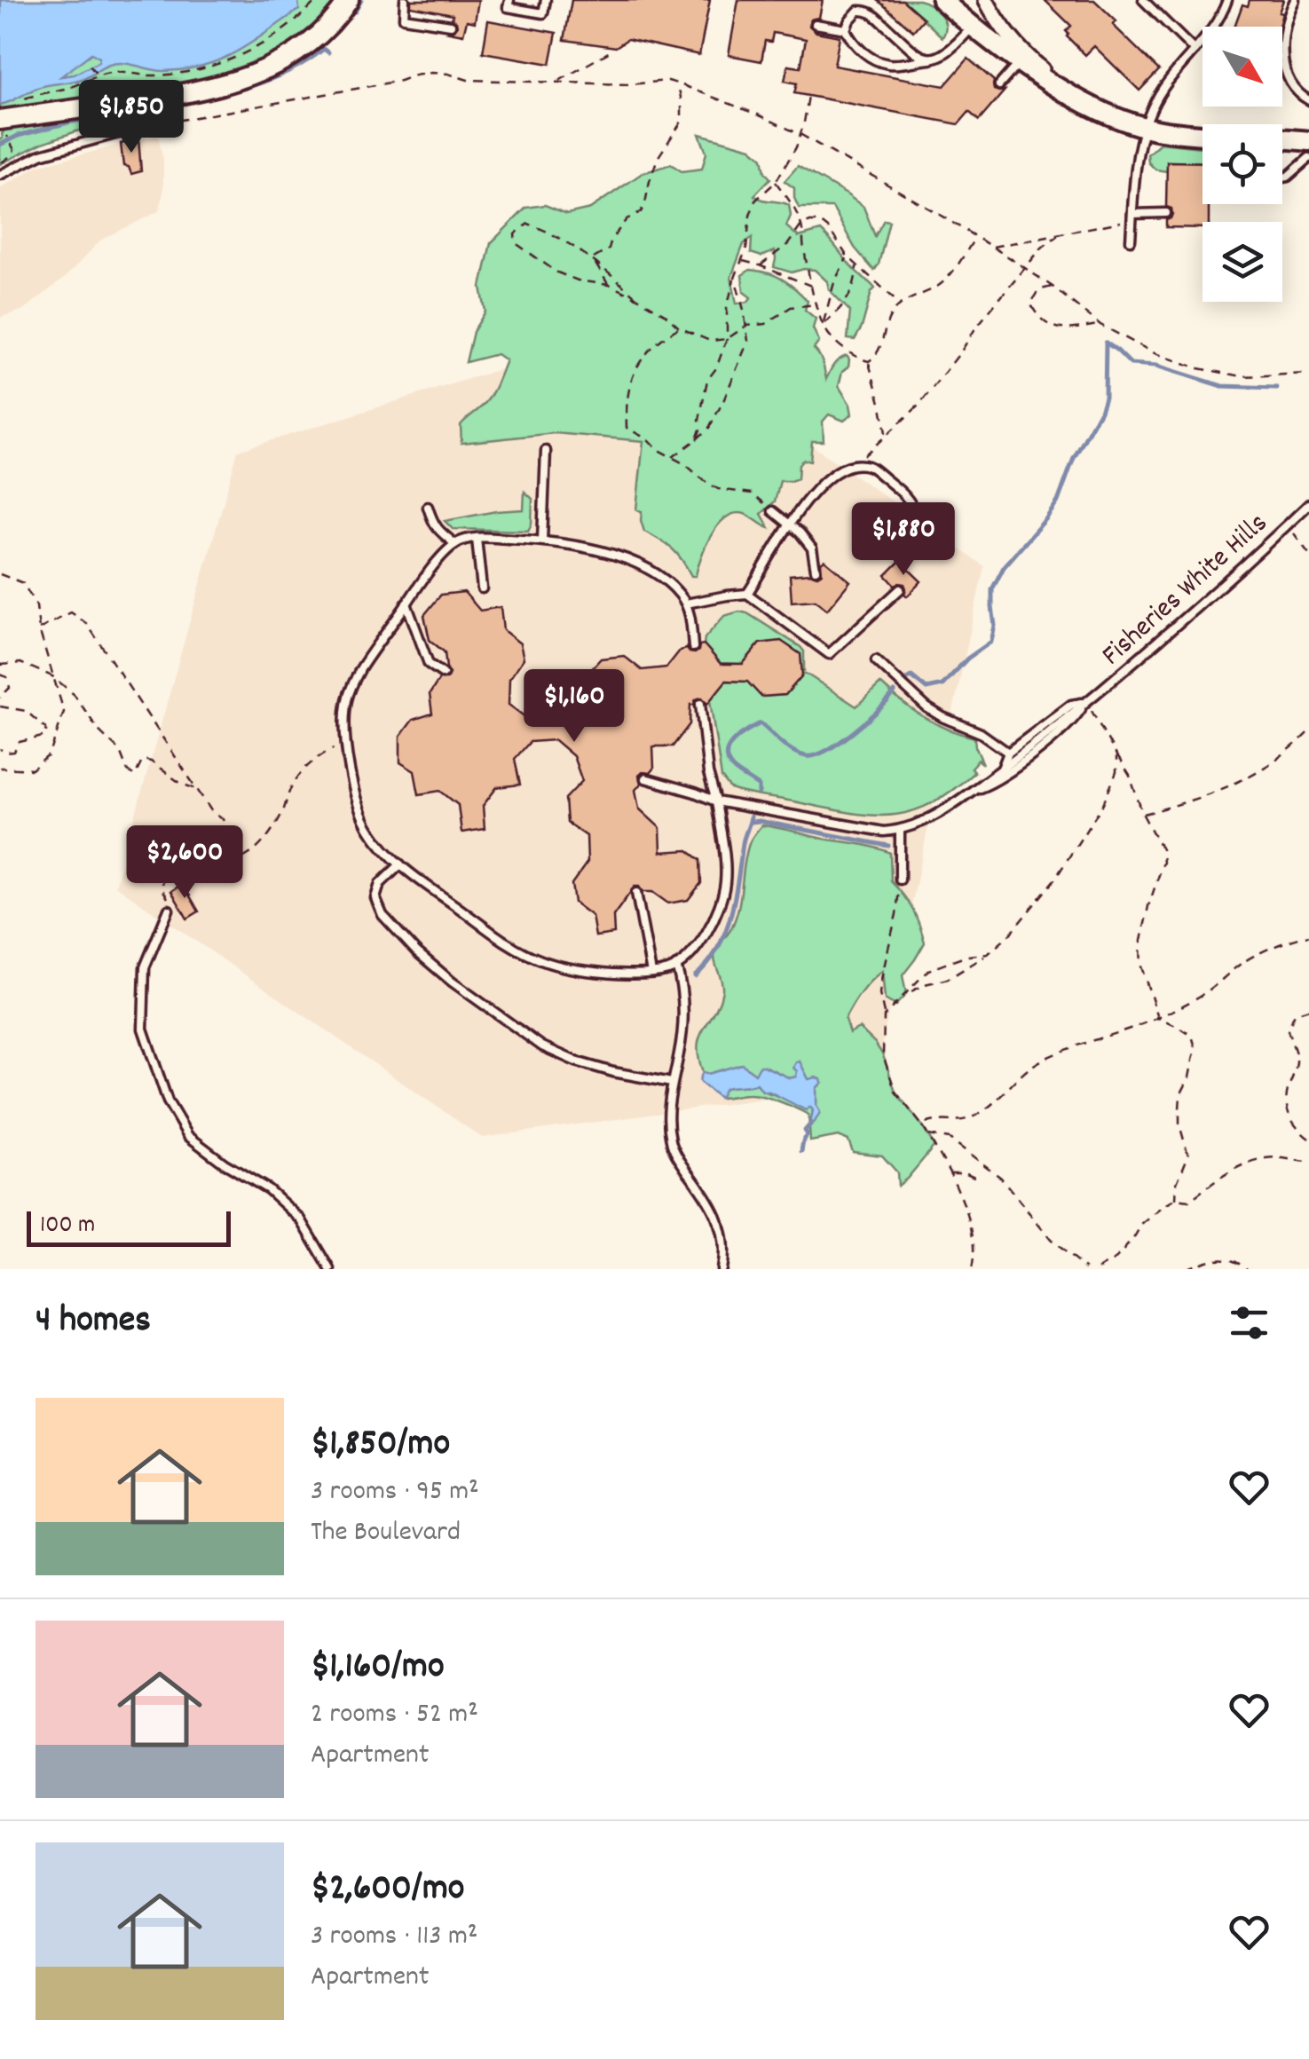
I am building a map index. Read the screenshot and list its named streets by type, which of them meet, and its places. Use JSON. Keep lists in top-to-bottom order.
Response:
{
  "streets": {
    "lane": ["Fisheries White Hills"]
  },
  "scale_bar": "100 m",
  "north": "bottom right",
  "page": {
    "price": [
      "$1,850",
      "$1,880",
      "$1,160",
      "$2,600"
    ],
    "scale": "100 m",
    "heading": "4 homes",
    "list": [
      {
        "name": "$1,850/mo",
        "note": "3 rooms · 95 m² · The Boulevard"
      },
      {
        "name": "$1,160/mo",
        "note": "2 rooms · 52 m² · Apartment"
      },
      {
        "name": "$2,600/mo",
        "note": "3 rooms · 113 m² · Apartment"
      }
    ]
  }
}
